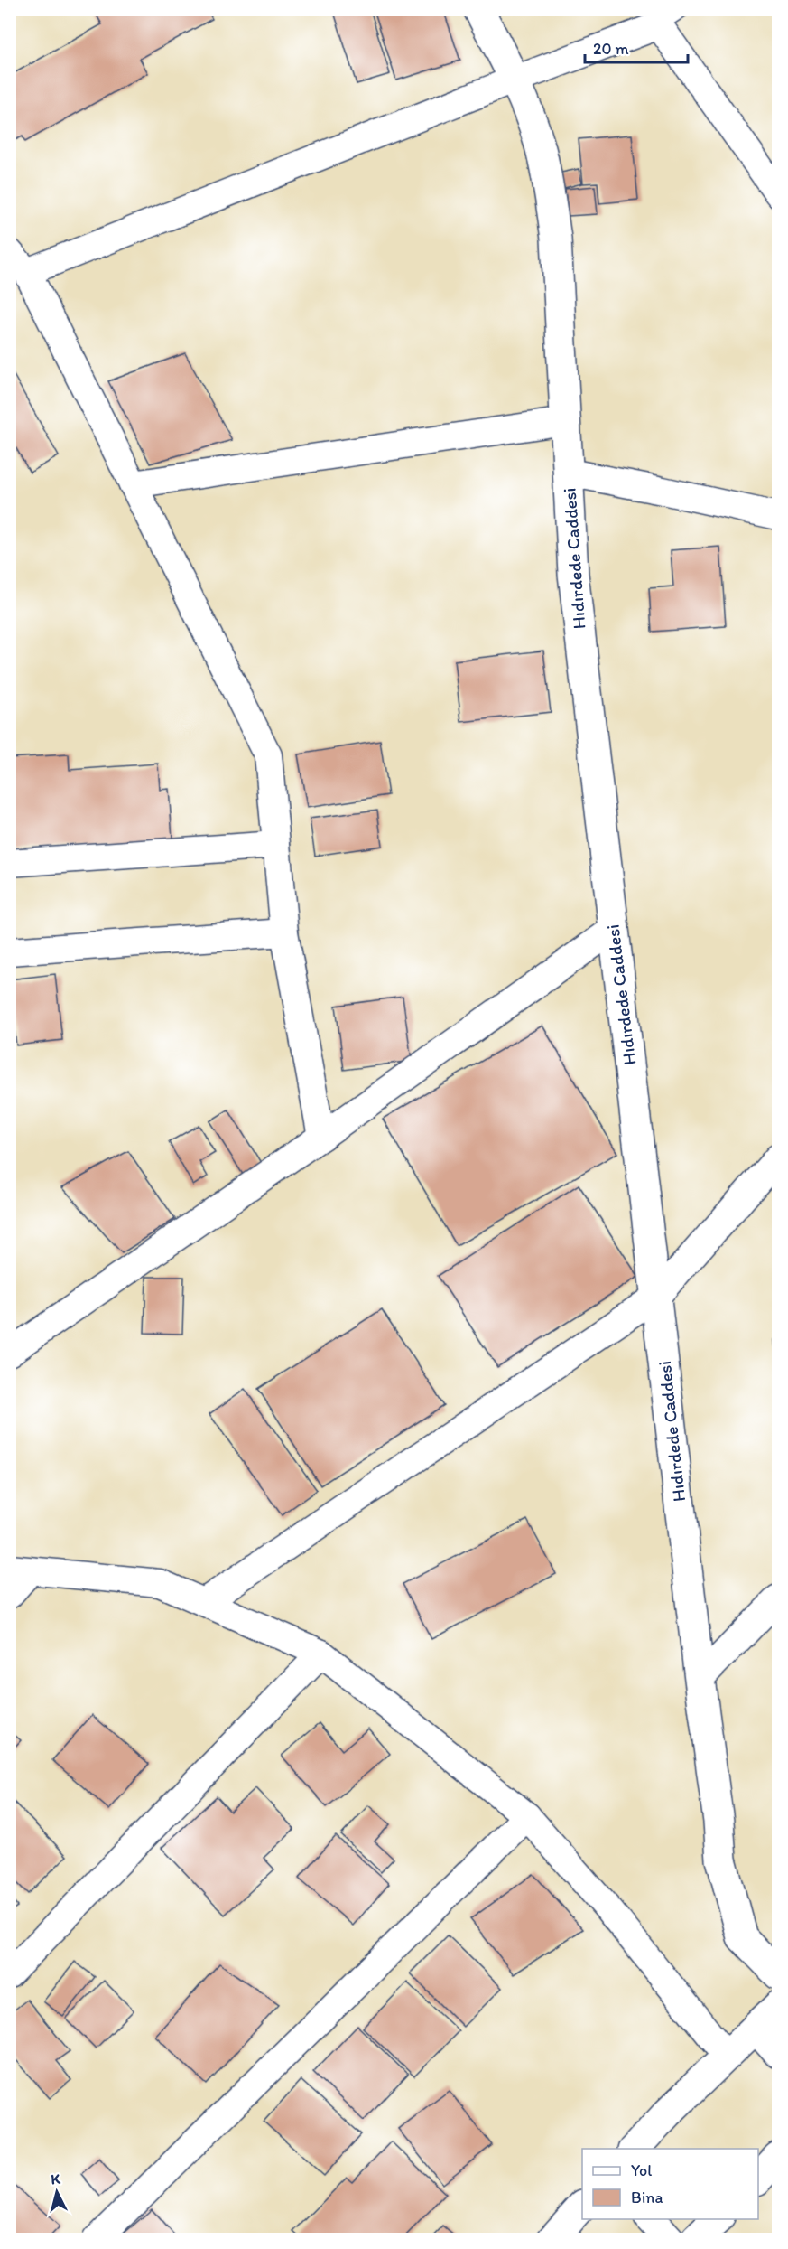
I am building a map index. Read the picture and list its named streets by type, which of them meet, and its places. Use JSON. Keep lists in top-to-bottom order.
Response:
{
  "streets": {
    "street": ["Hıdırdede Caddesi"]
  },
  "legend": ["Yol", "Bina"],
  "scale_bar": "20 m",
  "north": "top"
}
